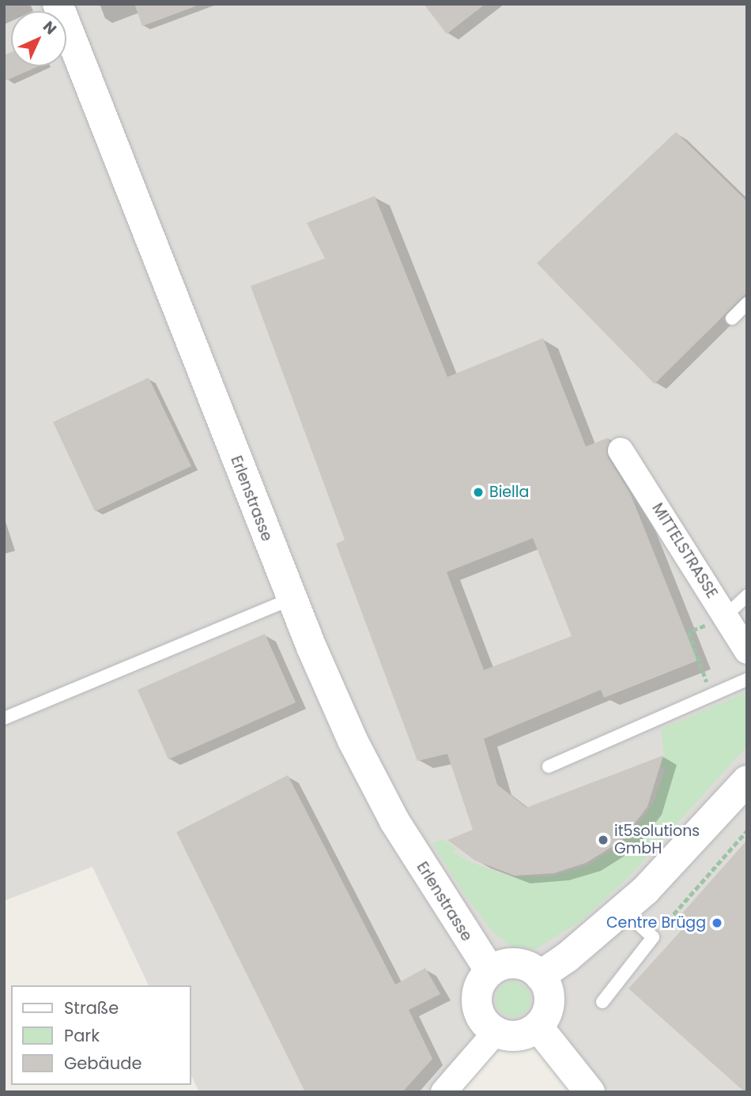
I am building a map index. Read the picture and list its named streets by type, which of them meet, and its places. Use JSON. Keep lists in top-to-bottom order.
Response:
{
  "streets": {
    "main road": ["Erlenstrasse"],
    "street": ["MITTELSTRASSE"]
  },
  "places": ["Biella", "it5solutions GmbH", "Centre Brügg"],
  "legend": ["Straße", "Park", "Gebäude"],
  "north": "top right"
}
